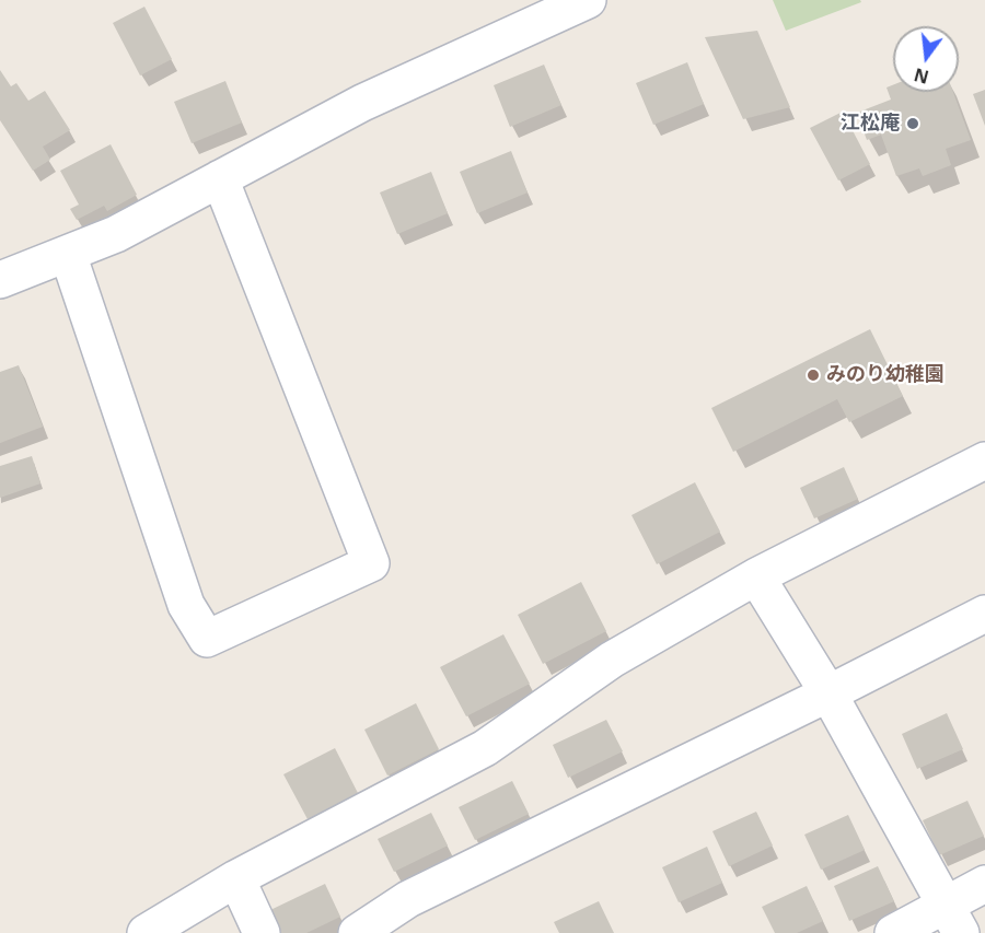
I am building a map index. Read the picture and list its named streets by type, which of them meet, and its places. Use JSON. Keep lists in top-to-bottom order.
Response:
{
  "places": ["江松庵", "みのり幼稚園"],
  "north": "bottom"
}
